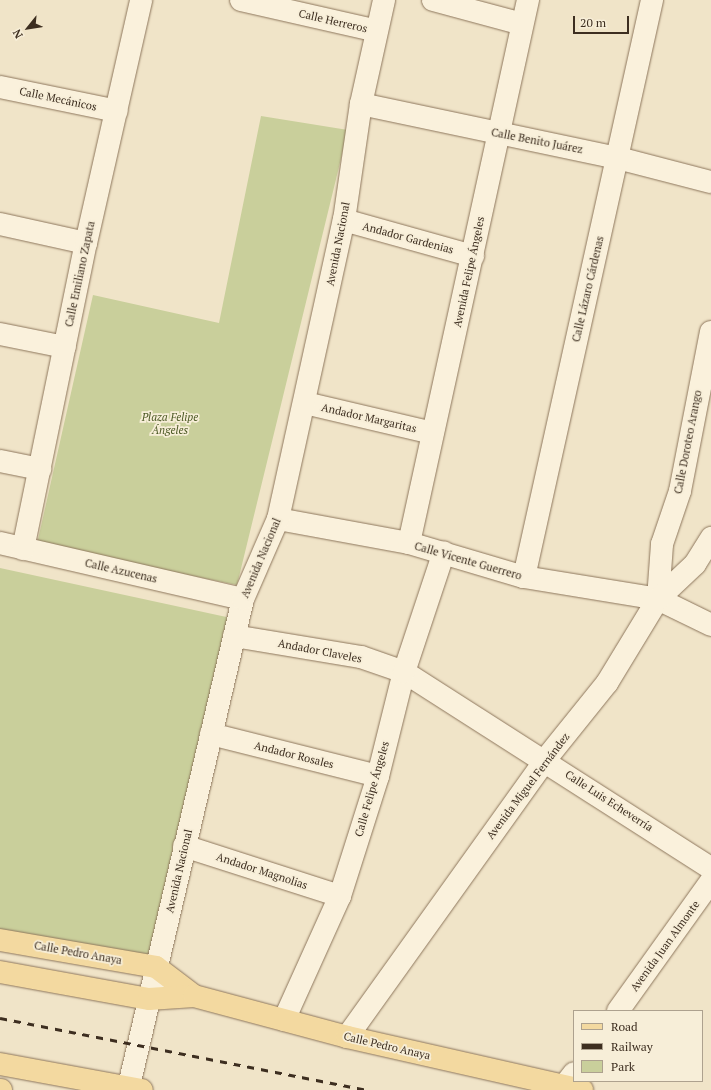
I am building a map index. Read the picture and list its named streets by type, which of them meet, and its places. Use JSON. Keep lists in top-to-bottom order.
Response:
{
  "streets": {
    "main road": ["Calle Pedro Anaya"],
    "street": [
      "Calle Herreros",
      "Calle Mecánicos",
      "Calle Benito Juárez",
      "Andador Gardenias",
      "Avenida Nacional",
      "Avenida Felipe Ángeles",
      "Calle Emiliano Zapata",
      "Calle Lázaro Cárdenas",
      "Andador Margaritas",
      "Calle Doroteo Arango",
      "Calle Vicente Guerrero",
      "Calle Azucenas",
      "Andador Claveles",
      "Andador Rosales",
      "Avenida Miguel Fernández",
      "Calle Felipe Ángeles",
      "Calle Luis Echeverría",
      "Andador Magnolias",
      "Avenida Juan Almonte"
    ]
  },
  "crossings": [
    ["Calle Herreros", "Avenida Nacional"],
    ["Calle Mecánicos", "Calle Emiliano Zapata"],
    ["Calle Benito Juárez", "Avenida Nacional"],
    ["Calle Benito Juárez", "Avenida Felipe Ángeles"],
    ["Calle Benito Juárez", "Calle Lázaro Cárdenas"],
    ["Andador Gardenias", "Avenida Nacional"],
    ["Andador Gardenias", "Avenida Felipe Ángeles"],
    ["Avenida Nacional", "Andador Margaritas"],
    ["Avenida Nacional", "Calle Vicente Guerrero"],
    ["Avenida Nacional", "Calle Azucenas"],
    ["Avenida Nacional", "Andador Claveles"],
    ["Avenida Nacional", "Andador Rosales"],
    ["Avenida Nacional", "Andador Magnolias"],
    ["Avenida Nacional", "Calle Pedro Anaya"],
    ["Avenida Felipe Ángeles", "Andador Margaritas"],
    ["Avenida Felipe Ángeles", "Calle Vicente Guerrero"],
    ["Calle Emiliano Zapata", "Calle Azucenas"],
    ["Calle Lázaro Cárdenas", "Calle Vicente Guerrero"],
    ["Calle Doroteo Arango", "Calle Vicente Guerrero"],
    ["Calle Doroteo Arango", "Avenida Miguel Fernández"],
    ["Calle Vicente Guerrero", "Avenida Miguel Fernández"],
    ["Calle Vicente Guerrero", "Calle Felipe Ángeles"],
    ["Andador Claveles", "Calle Felipe Ángeles"],
    ["Andador Claveles", "Calle Luis Echeverría"],
    ["Andador Rosales", "Calle Felipe Ángeles"],
    ["Avenida Miguel Fernández", "Calle Luis Echeverría"],
    ["Avenida Miguel Fernández", "Calle Pedro Anaya"],
    ["Calle Felipe Ángeles", "Calle Luis Echeverría"],
    ["Calle Felipe Ángeles", "Andador Magnolias"],
    ["Calle Felipe Ángeles", "Calle Pedro Anaya"]
  ],
  "parks": ["Plaza Felipe Ángeles"],
  "legend": ["Road", "Railway", "Park"],
  "scale_bar": "20 m",
  "north": "bottom left"
}
